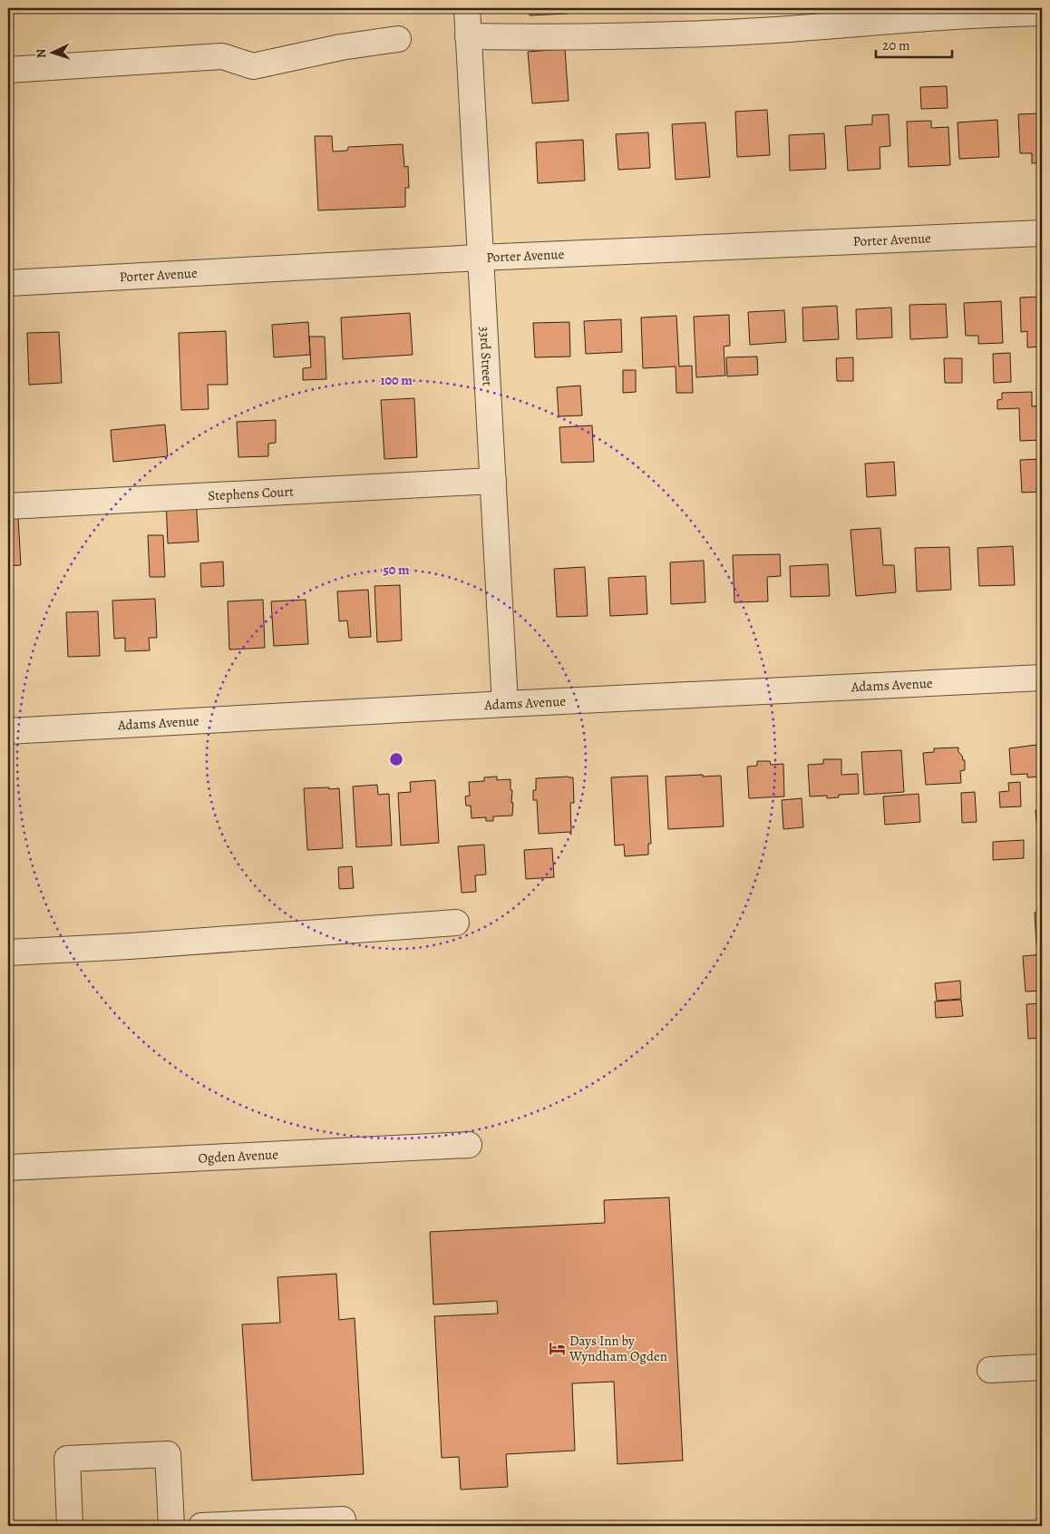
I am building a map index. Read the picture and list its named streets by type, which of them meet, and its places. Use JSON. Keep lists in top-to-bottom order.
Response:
{
  "streets": {
    "street": [
      "Porter Avenue",
      "33rd Street",
      "Stephens Court",
      "Adams Avenue",
      "Ogden Avenue"
    ]
  },
  "crossings": [
    ["Porter Avenue", "33rd Street"],
    ["33rd Street", "Stephens Court"],
    ["33rd Street", "Adams Avenue"]
  ],
  "places": {
    "hotel": ["Days Inn by Wyndham Ogden"]
  },
  "scale_bar": "20 m",
  "north": "left",
  "rings": ["100 m", "50 m"]
}
